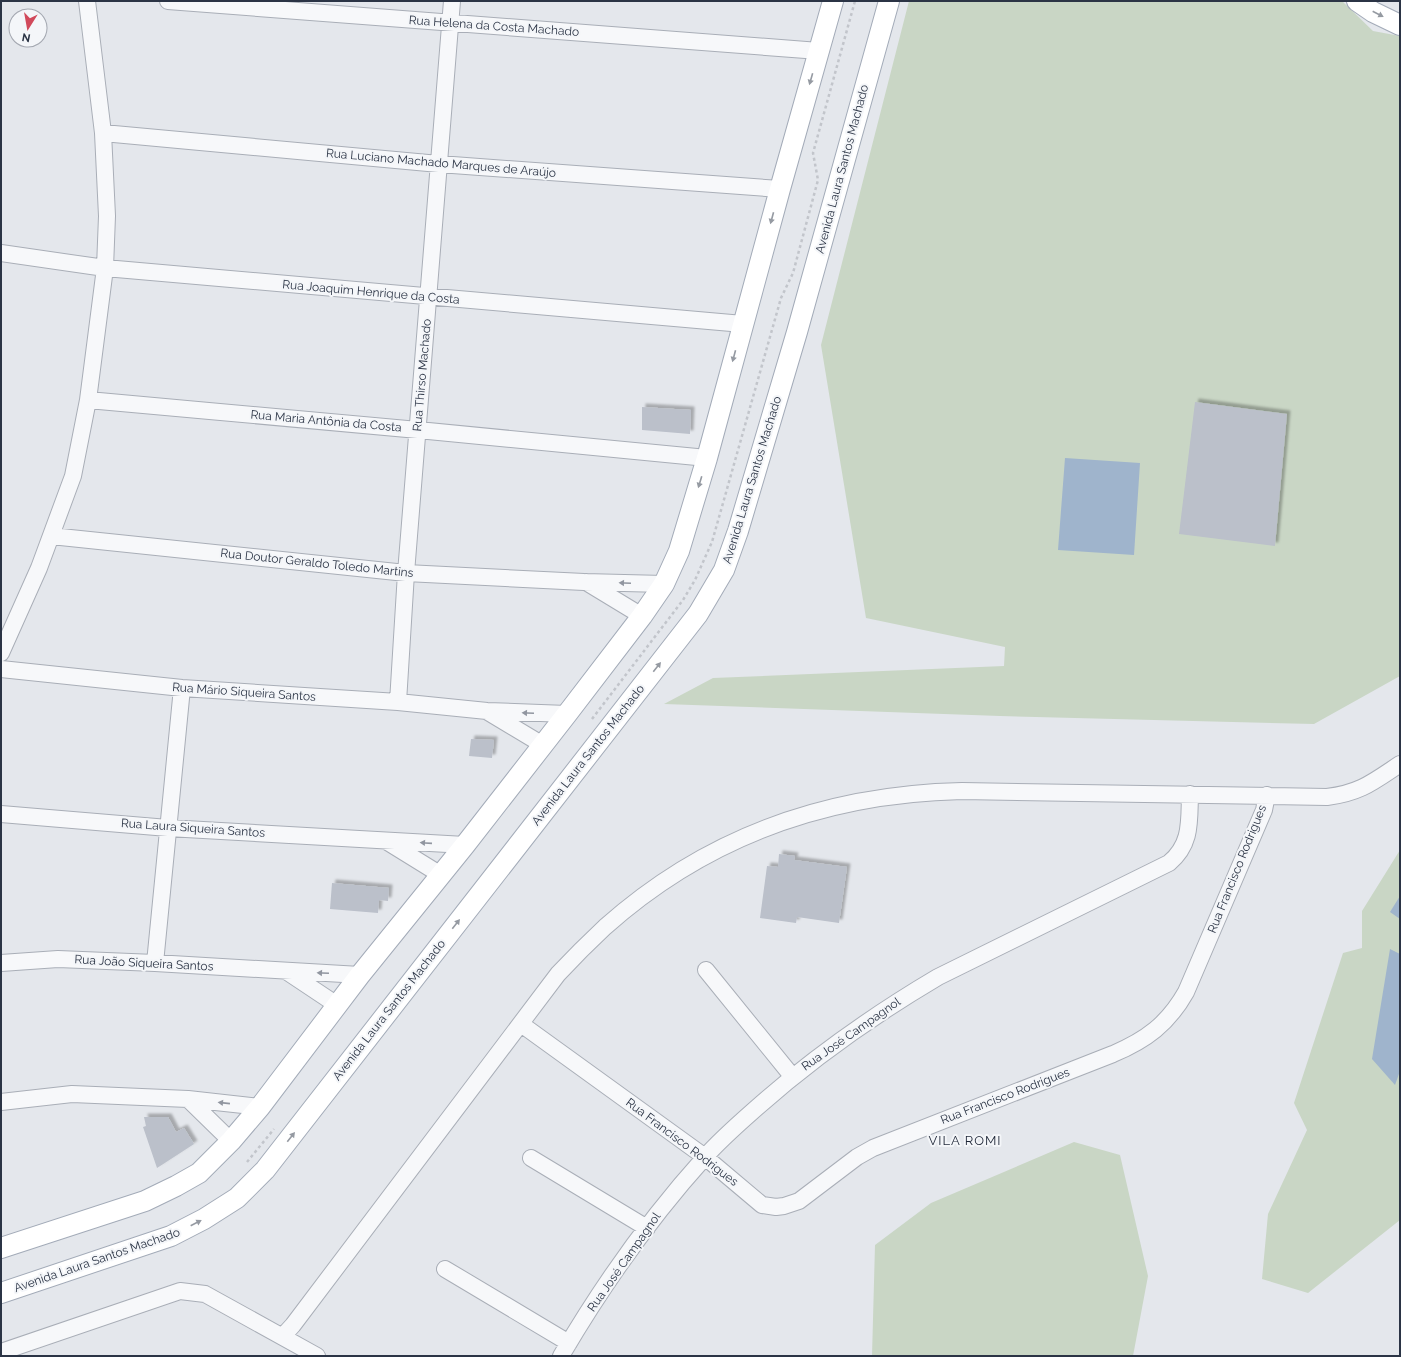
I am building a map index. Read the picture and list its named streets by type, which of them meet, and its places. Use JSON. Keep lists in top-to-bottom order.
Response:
{
  "streets": {
    "main road": ["Avenida Laura Santos Machado"],
    "street": [
      "Rua Helena da Costa Machado",
      "Rua Luciano Machado Marques de Araújo",
      "Rua Joaquim Henrique da Costa",
      "Rua Thirso Machado",
      "Rua Maria Antônia da Costa",
      "Rua Doutor Geraldo Toledo Martins",
      "Rua Mário Siqueira Santos",
      "Rua Laura Siqueira Santos",
      "Rua Francisco Rodrigues",
      "Rua João Siqueira Santos",
      "Rua José Campagnol"
    ]
  },
  "crossings": [
    ["Rua Helena da Costa Machado", "Rua Thirso Machado"],
    ["Rua Luciano Machado Marques de Araújo", "Rua Thirso Machado"],
    ["Rua Joaquim Henrique da Costa", "Rua Thirso Machado"],
    ["Rua Thirso Machado", "Rua Maria Antônia da Costa"],
    ["Rua Thirso Machado", "Rua Doutor Geraldo Toledo Martins"],
    ["Rua Thirso Machado", "Rua Mário Siqueira Santos"],
    ["Rua Francisco Rodrigues", "Rua José Campagnol"]
  ],
  "districts": ["VILA ROMI"],
  "north": "bottom"
}
